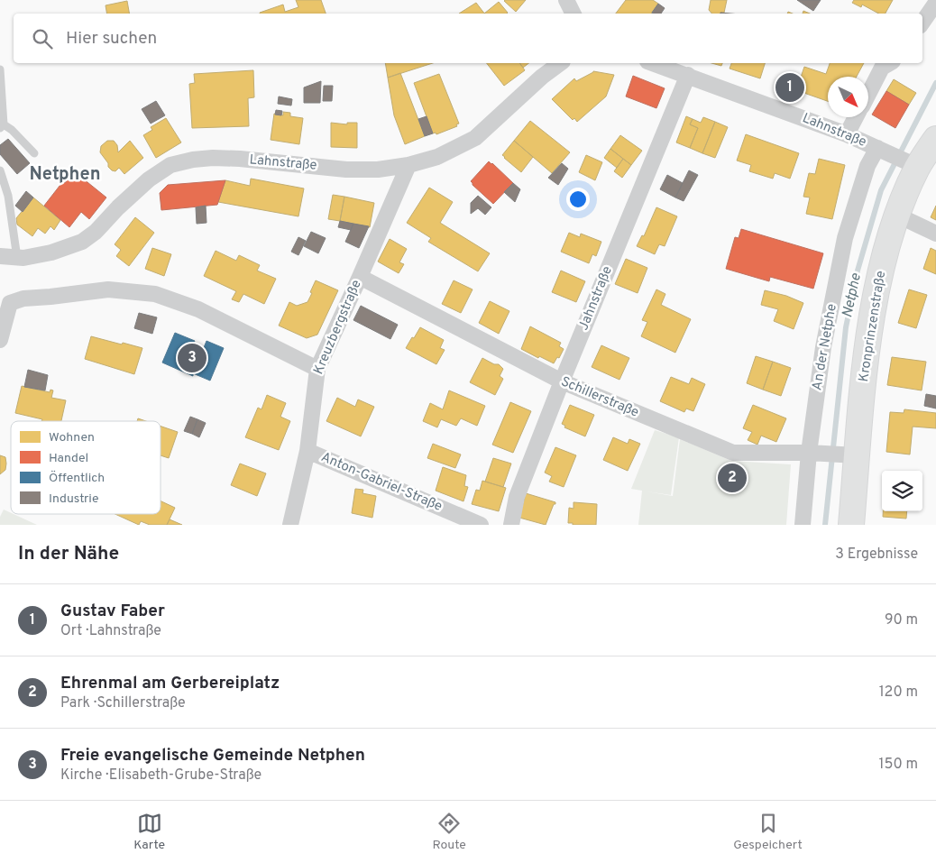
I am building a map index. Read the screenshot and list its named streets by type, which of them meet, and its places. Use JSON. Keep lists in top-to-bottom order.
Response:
{
  "streets": {
    "main road": ["Kronprinzenstraße"],
    "street": [
      "Lahnstraße",
      "Jahnstraße",
      "Kreuzbergstraße",
      "An der Netphe",
      "Schillerstraße",
      "Anton-Gabriel-Straße"
    ]
  },
  "crossings": [
    ["Lahnstraße", "Jahnstraße"],
    ["Lahnstraße", "Kronprinzenstraße"],
    ["Lahnstraße", "Kreuzbergstraße"],
    ["Lahnstraße", "An der Netphe"],
    ["Jahnstraße", "Schillerstraße"],
    ["Kronprinzenstraße", "Schillerstraße"],
    ["Kreuzbergstraße", "Schillerstraße"],
    ["Kreuzbergstraße", "Anton-Gabriel-Straße"],
    ["An der Netphe", "Schillerstraße"]
  ],
  "districts": ["Netphen"],
  "water": ["Netphe"],
  "legend": [
    "Wohnen",
    "Handel",
    "Öffentlich",
    "Industrie"
  ],
  "north": "bottom right",
  "page": {
    "search": "Hier suchen",
    "pins": ["1", "3", "2"],
    "heading": ["In der Nähe", "3 Ergebnisse"],
    "list": [
      {
        "mark": "1",
        "name": "Gustav Faber",
        "note": "Ort · Lahnstraße",
        "value": "90 m"
      },
      {
        "mark": "2",
        "name": "Ehrenmal am Gerbereiplatz",
        "note": "Park · Schillerstraße",
        "value": "120 m"
      },
      {
        "mark": "3",
        "name": "Freie evangelische Gemeinde Netphen",
        "note": "Kirche · Elisabeth-Grube-Straße",
        "value": "150 m"
      }
    ],
    "nav": ["Karte", "Route", "Gespeichert"]
  }
}
